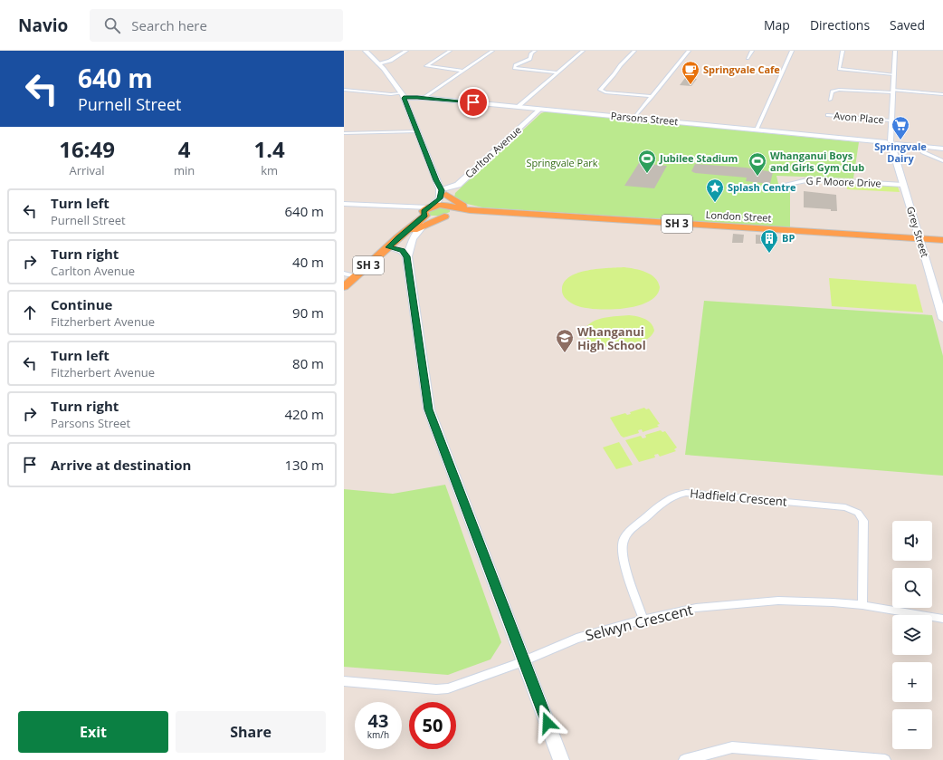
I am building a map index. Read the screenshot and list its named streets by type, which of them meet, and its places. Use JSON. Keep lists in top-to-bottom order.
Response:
{
  "streets": {
    "highway": ["London Street", "SH 3"],
    "main road": ["Parsons Street", "Grey Street"],
    "street": [
      "Avon Place",
      "Carlton Avenue",
      "G F Moore Drive",
      "Hadfield Crescent",
      "Selwyn Crescent"
    ]
  },
  "crossings": [
    ["Parsons Street", "Carlton Avenue"],
    ["Parsons Street", "Grey Street"],
    ["G F Moore Drive", "Grey Street"],
    ["London Street", "SH 3"],
    ["London Street", "Grey Street"],
    ["Hadfield Crescent", "Selwyn Crescent"]
  ],
  "parks": ["Springvale Park"],
  "places": {
    "cafe": ["Springvale Cafe"],
    "supermarket": ["Springvale Dairy"],
    "sports": ["Jubilee Stadium", "Whanganui Boys and Girls Gym Club"],
    "place": ["Splash Centre"],
    "building": ["BP"],
    "school or university": ["Whanganui High School"]
  },
  "page": {
    "header": "Navio",
    "search": "Search here",
    "nav": ["Map", "Directions", "Saved"],
    "turn": ["640 m", "Purnell Street"],
    "eta": [
      "16:49",
      "Arrival",
      "4",
      "min",
      "1.4",
      "km"
    ],
    "list": [
      {
        "name": "Turn left",
        "note": "Purnell Street",
        "value": "640 m"
      },
      {
        "name": "Turn right",
        "note": "Carlton Avenue",
        "value": "40 m"
      },
      {
        "name": "Continue",
        "note": "Fitzherbert Avenue",
        "value": "90 m"
      },
      {
        "name": "Turn left",
        "note": "Fitzherbert Avenue",
        "value": "80 m"
      },
      {
        "name": "Turn right",
        "note": "Parsons Street",
        "value": "420 m"
      },
      {
        "name": "Arrive at destination",
        "value": "130 m"
      }
    ],
    "map_buttons": ["+", "−"],
    "speed": "43 km/h",
    "limit": "50",
    "buttons": ["Exit", "Share"]
  }
}
